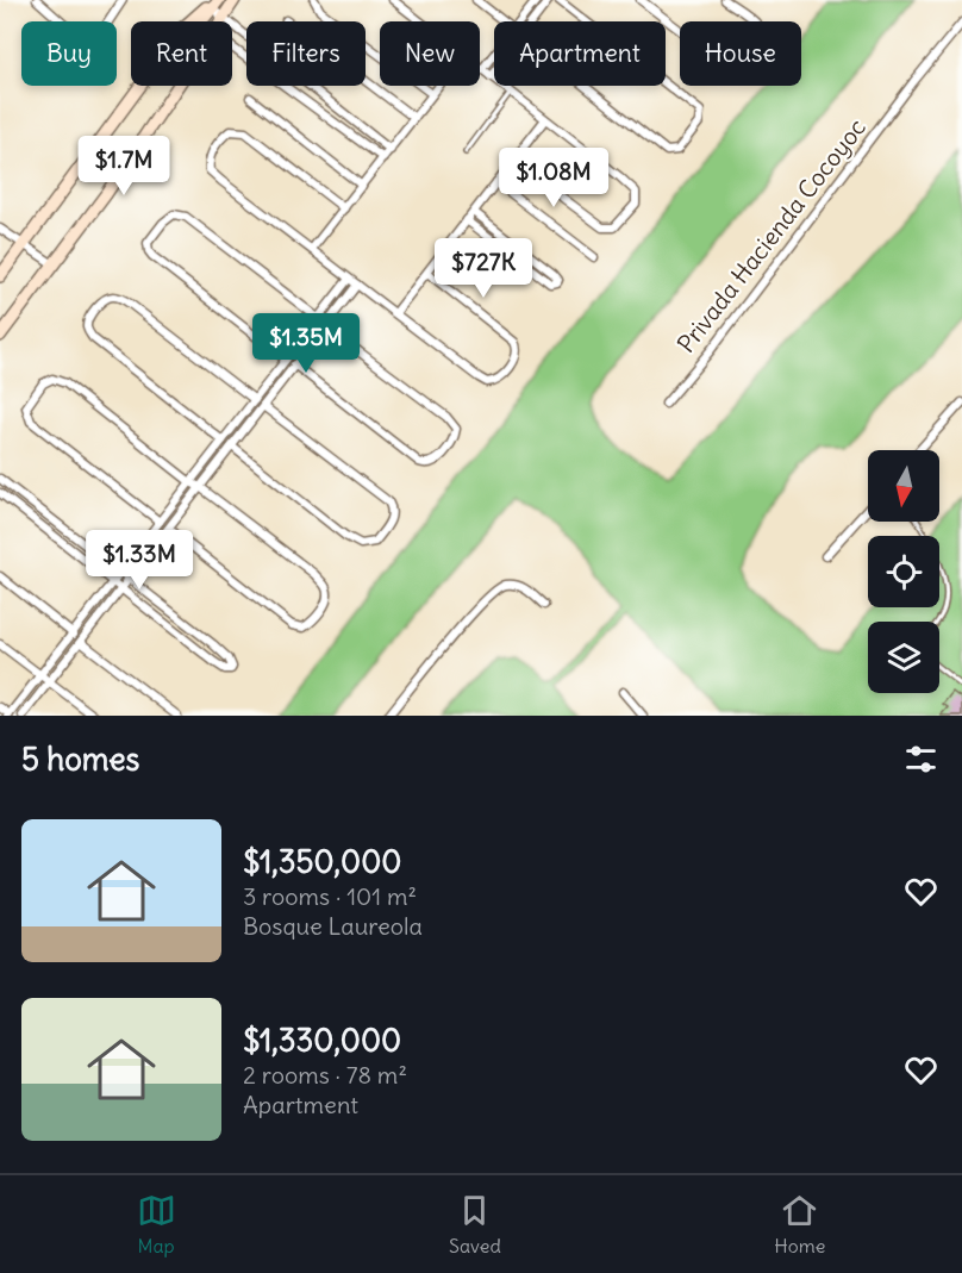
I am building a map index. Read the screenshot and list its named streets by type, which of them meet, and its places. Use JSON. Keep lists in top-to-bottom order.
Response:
{
  "streets": {
    "street": ["Privada Hacienda Cocoyoc"]
  },
  "north": "bottom",
  "page": {
    "chip": [
      "Buy",
      "Rent",
      "Filters",
      "New",
      "Apartment",
      "House"
    ],
    "price": [
      "$1.7M",
      "$1.08M",
      "$727K",
      "$1.35M",
      "$1.33M"
    ],
    "heading": "5 homes",
    "list": [
      {
        "name": "$1,350,000",
        "note": "3 rooms · 101 m² · Bosque Laureola"
      },
      {
        "name": "$1,330,000",
        "note": "2 rooms · 78 m² · Apartment"
      }
    ],
    "tabs": ["Map", "Saved", "Home"]
  }
}
